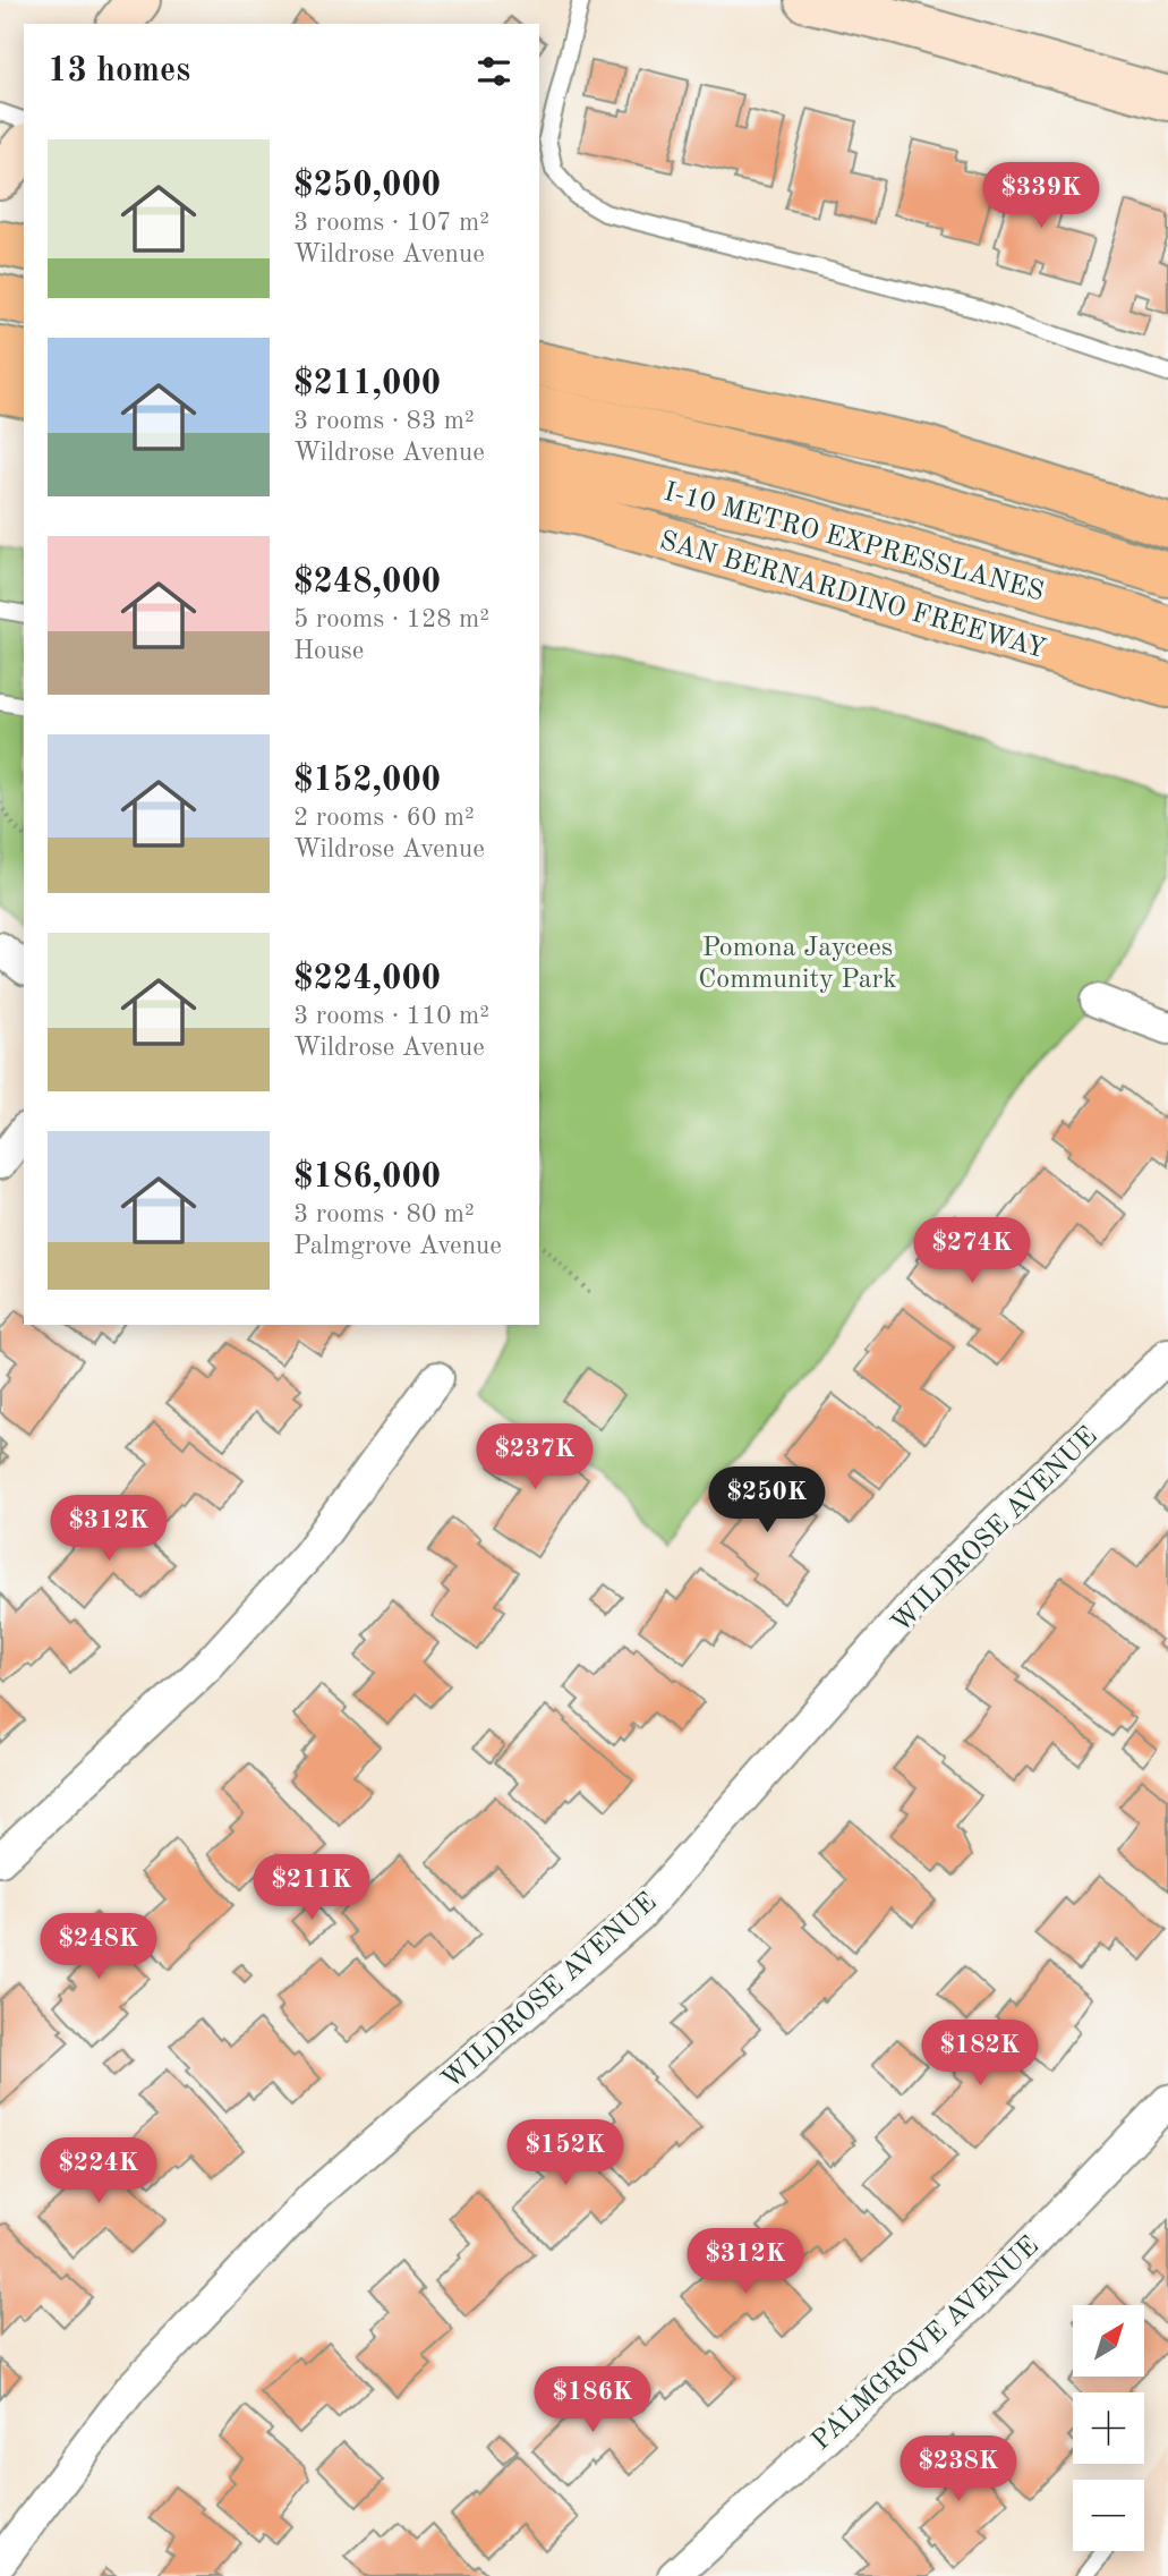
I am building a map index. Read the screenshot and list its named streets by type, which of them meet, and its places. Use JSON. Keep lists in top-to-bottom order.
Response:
{
  "streets": {
    "highway": ["I-10 METRO EXPRESSLANES", "SAN BERNARDINO FREEWAY"],
    "street": ["WILDROSE AVENUE", "PALMGROVE AVENUE"]
  },
  "parks": ["Pomona Jaycees Community Park"],
  "north": "top right",
  "page": {
    "heading": "13 homes",
    "list": [
      {
        "name": "$250,000",
        "note": "3 rooms · 107 m² · Wildrose Avenue"
      },
      {
        "name": "$211,000",
        "note": "3 rooms · 83 m² · Wildrose Avenue"
      },
      {
        "name": "$248,000",
        "note": "5 rooms · 128 m² · House"
      },
      {
        "name": "$152,000",
        "note": "2 rooms · 60 m² · Wildrose Avenue"
      },
      {
        "name": "$224,000",
        "note": "3 rooms · 110 m² · Wildrose Avenue"
      },
      {
        "name": "$186,000",
        "note": "3 rooms · 80 m² · Palmgrove Avenue"
      }
    ],
    "price": [
      "$339K",
      "$274K",
      "$237K",
      "$250K",
      "$312K",
      "$211K",
      "$248K",
      "$182K",
      "$152K",
      "$224K",
      "$312K",
      "$186K",
      "$238K"
    ],
    "map_buttons": ["+", "−"]
  }
}
